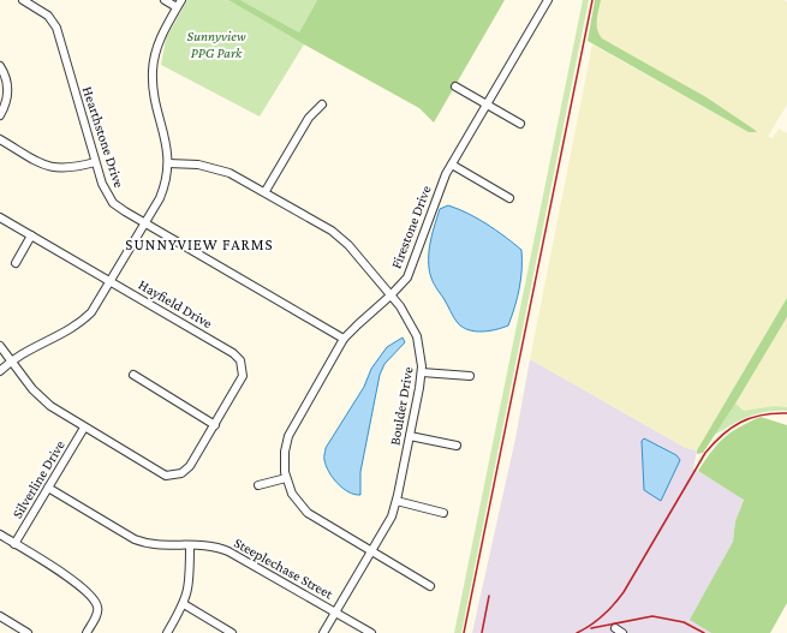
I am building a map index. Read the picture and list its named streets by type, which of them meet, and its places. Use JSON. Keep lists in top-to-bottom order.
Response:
{
  "streets": {
    "street": [
      "Hearthstone Drive",
      "Firestone Drive",
      "Hayfield Drive",
      "Boulder Drive",
      "Silverline Drive",
      "Steeplechase Street"
    ]
  },
  "crossings": [
    ["Hearthstone Drive", "Firestone Drive"],
    ["Firestone Drive", "Boulder Drive"],
    ["Hayfield Drive", "Silverline Drive"],
    ["Boulder Drive", "Steeplechase Street"],
    ["Silverline Drive", "Steeplechase Street"]
  ],
  "districts": ["SUNNYVIEW FARMS"],
  "parks": ["Sunnyview PPG Park"]
}
